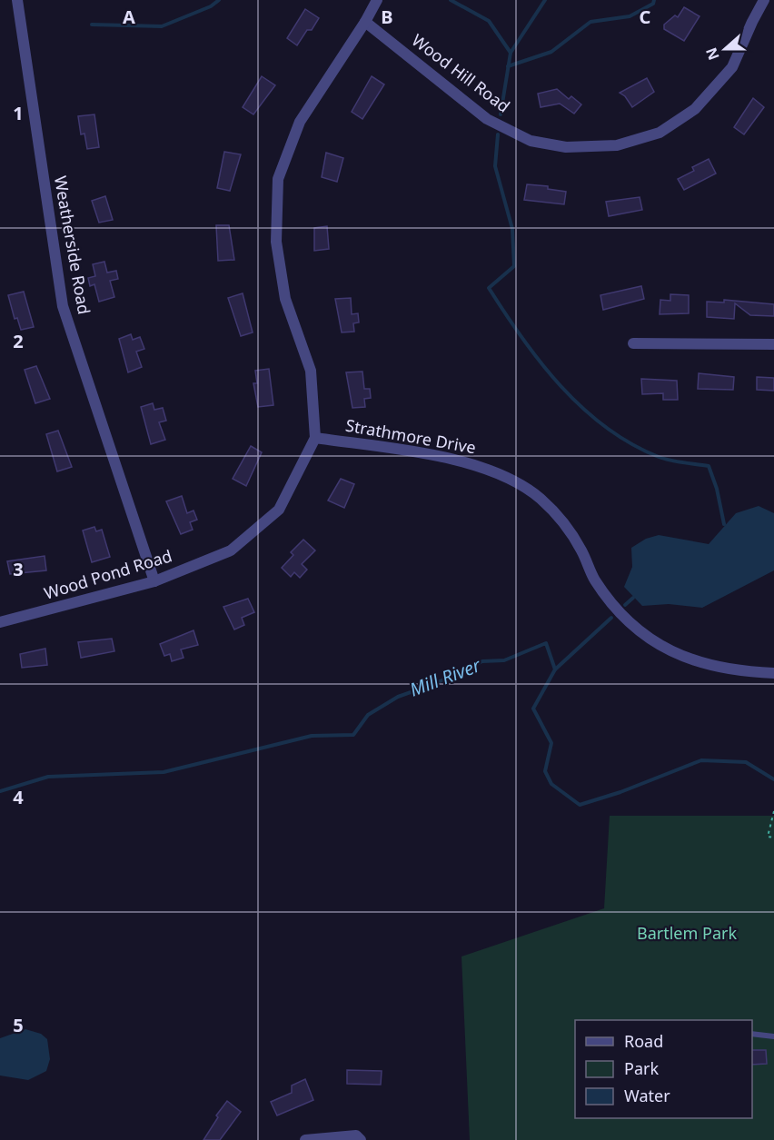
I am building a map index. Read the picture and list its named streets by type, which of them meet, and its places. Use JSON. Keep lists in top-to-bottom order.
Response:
{
  "streets": {
    "street": [
      "Wood Hill Road",
      "Weatherside Road",
      "Strathmore Drive",
      "Wood Pond Road"
    ]
  },
  "crossings": [
    ["Weatherside Road", "Wood Pond Road"],
    ["Strathmore Drive", "Wood Pond Road"]
  ],
  "water": ["Mill River"],
  "parks": ["Bartlem Park"],
  "legend": ["Road", "Park", "Water"],
  "north": "left",
  "grid": {
    "columns": ["A", "B", "C"],
    "rows": [
      "1",
      "2",
      "3",
      "4",
      "5"
    ]
  }
}
